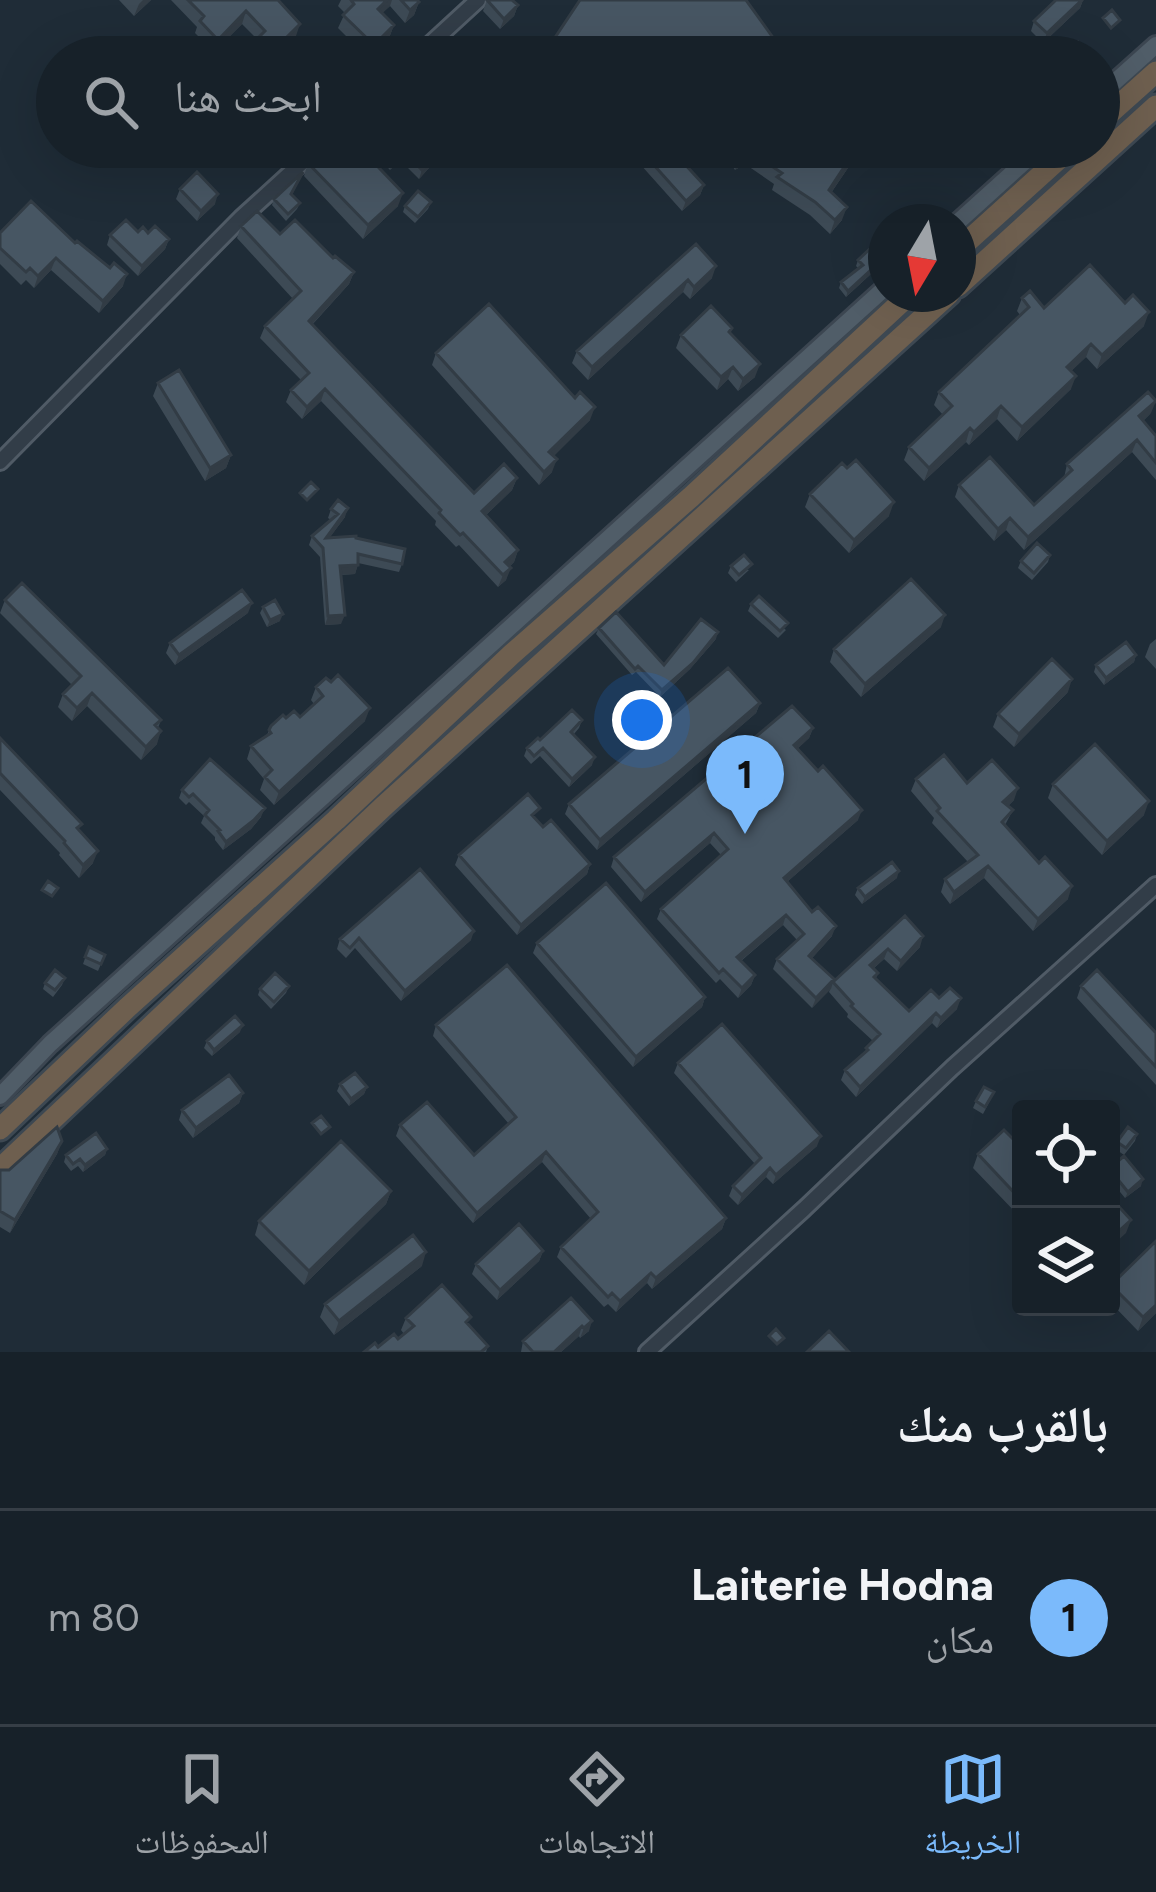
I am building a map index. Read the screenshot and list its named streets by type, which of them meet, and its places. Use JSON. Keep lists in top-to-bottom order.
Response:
{
  "north": "bottom",
  "page": {
    "search": "ابحث هنا",
    "pins": "1",
    "heading": "بالقرب منك",
    "list": [
      {
        "mark": "1",
        "name": "Laiterie Hodna",
        "note": "مكان",
        "value": "80 m"
      }
    ],
    "nav": ["الخريطة", "الاتجاهات", "المحفوظات"]
  }
}
